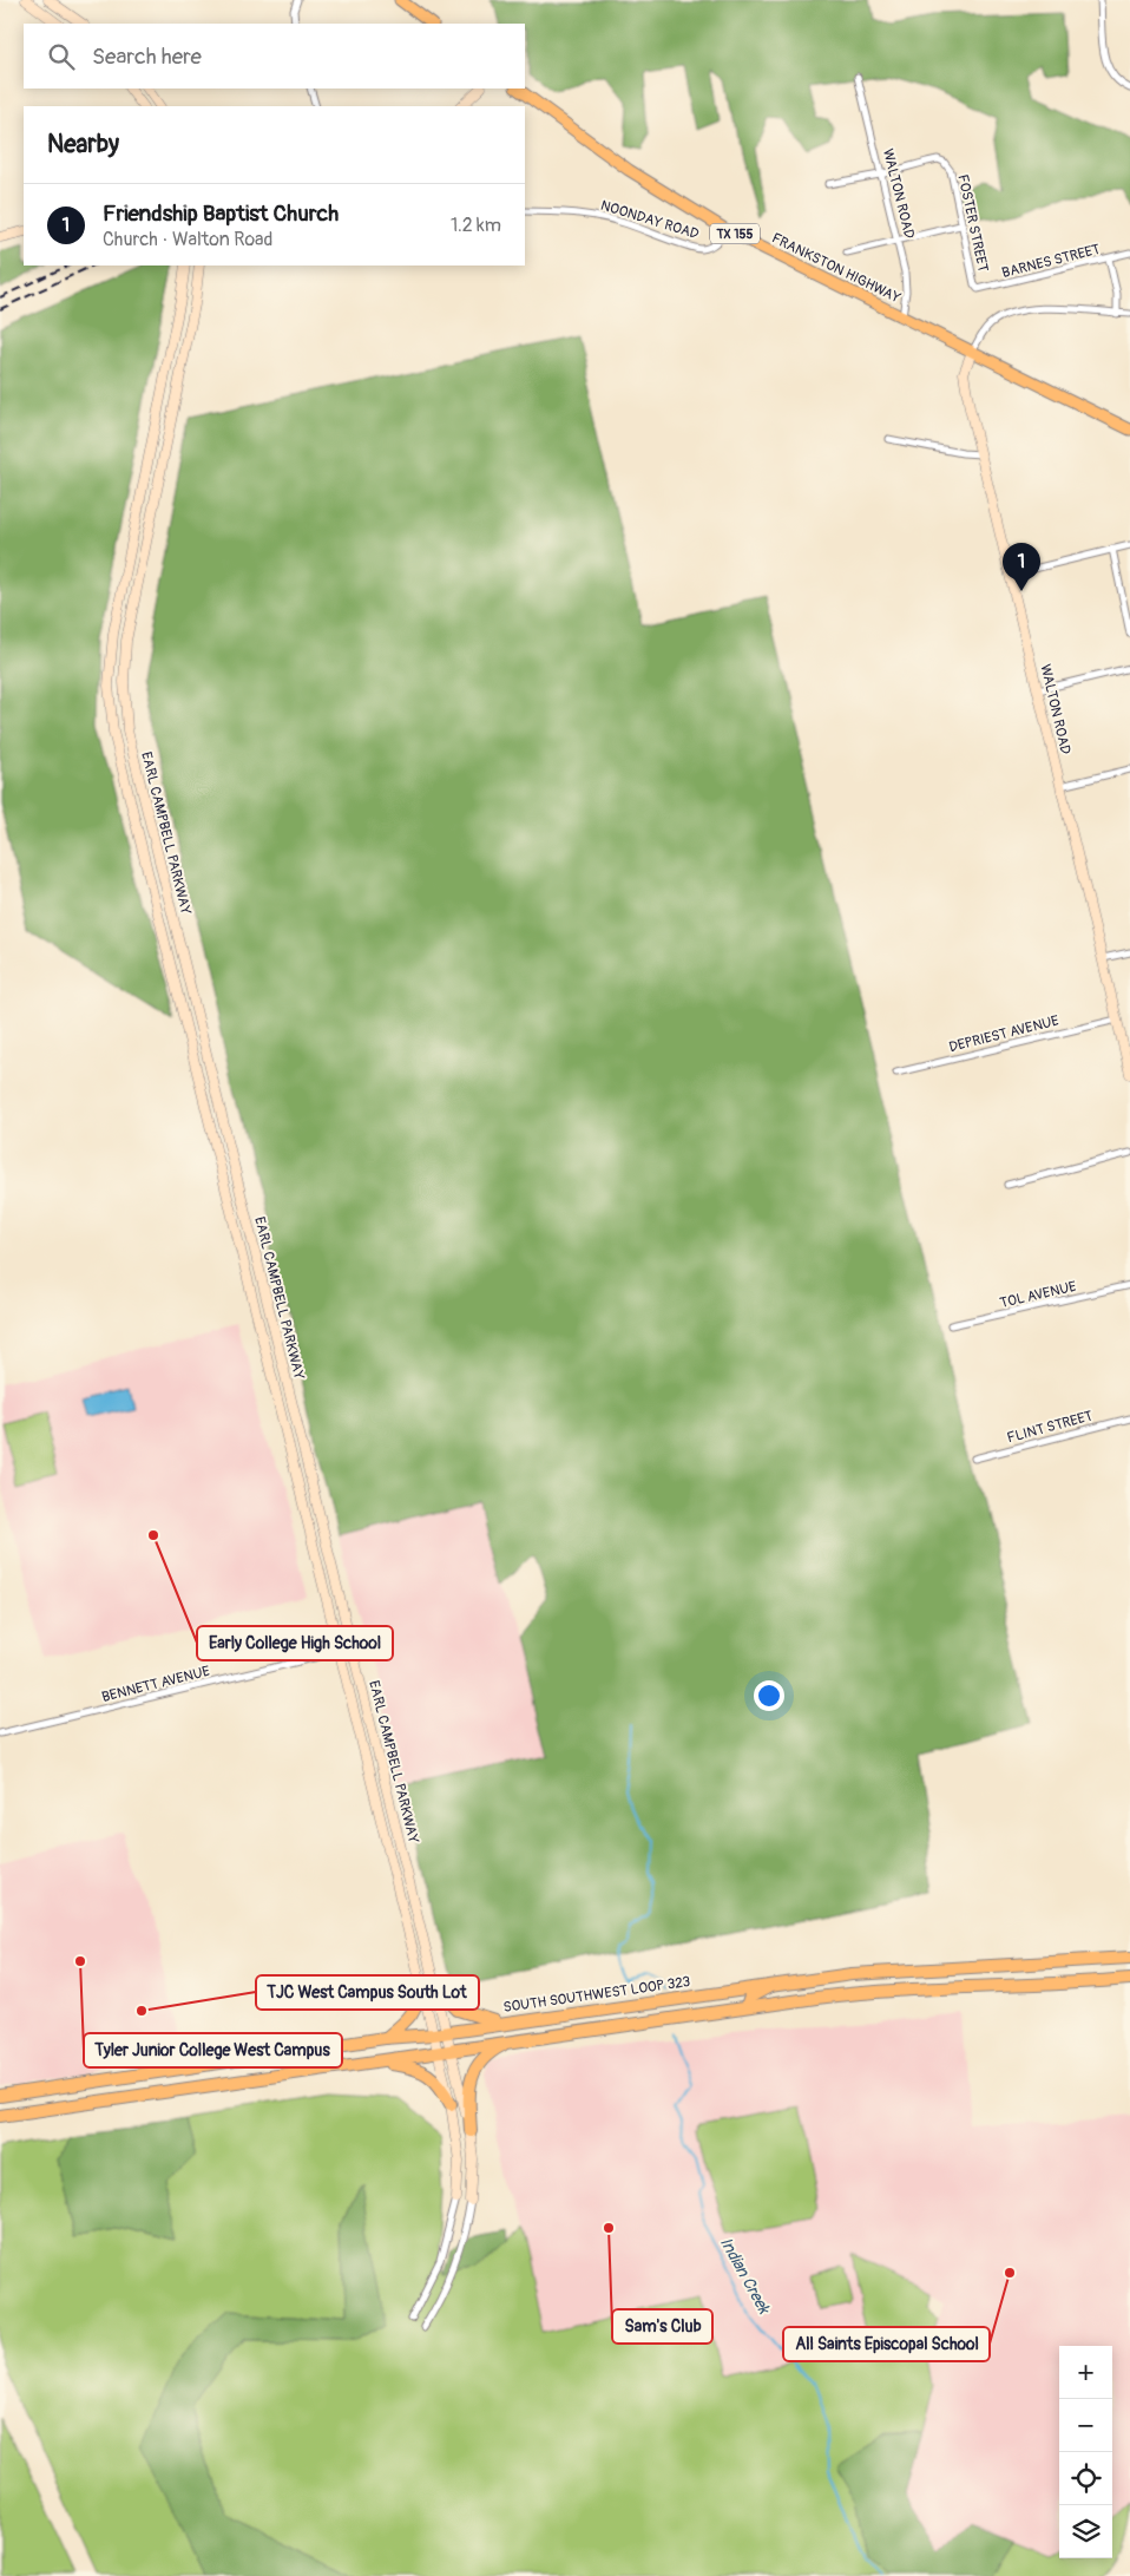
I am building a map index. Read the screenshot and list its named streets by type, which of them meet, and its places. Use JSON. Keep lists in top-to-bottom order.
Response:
{
  "streets": {
    "highway": ["SOUTH SOUTHWEST LOOP 323"],
    "main road": [
      "WALTON ROAD",
      "TX 155",
      "FRANKSTON HIGHWAY",
      "EARL CAMPBELL PARKWAY"
    ],
    "street": [
      "NOONDAY ROAD",
      "FOSTER STREET",
      "BARNES STREET",
      "DEPRIEST AVENUE",
      "TOL AVENUE",
      "FLINT STREET",
      "BENNETT AVENUE"
    ]
  },
  "crossings": [
    ["WALTON ROAD", "FOSTER STREET"],
    ["WALTON ROAD", "FRANKSTON HIGHWAY"],
    ["WALTON ROAD", "DEPRIEST AVENUE"],
    ["NOONDAY ROAD", "FRANKSTON HIGHWAY"],
    ["FOSTER STREET", "BARNES STREET"],
    ["EARL CAMPBELL PARKWAY", "BENNETT AVENUE"],
    ["EARL CAMPBELL PARKWAY", "SOUTH SOUTHWEST LOOP 323"]
  ],
  "water": ["Indian Creek"],
  "places": [
    "Early College High School",
    "Tyler Junior College West Campus",
    "TJC West Campus South Lot",
    "Sam's Club",
    "All Saints Episcopal School"
  ],
  "page": {
    "search": "Search here",
    "heading": "Nearby",
    "list": [
      {
        "mark": "1",
        "name": "Friendship Baptist Church",
        "note": "Church · Walton Road",
        "value": "1.2 km"
      }
    ],
    "pins": "1",
    "map_buttons": ["+", "−"]
  }
}
